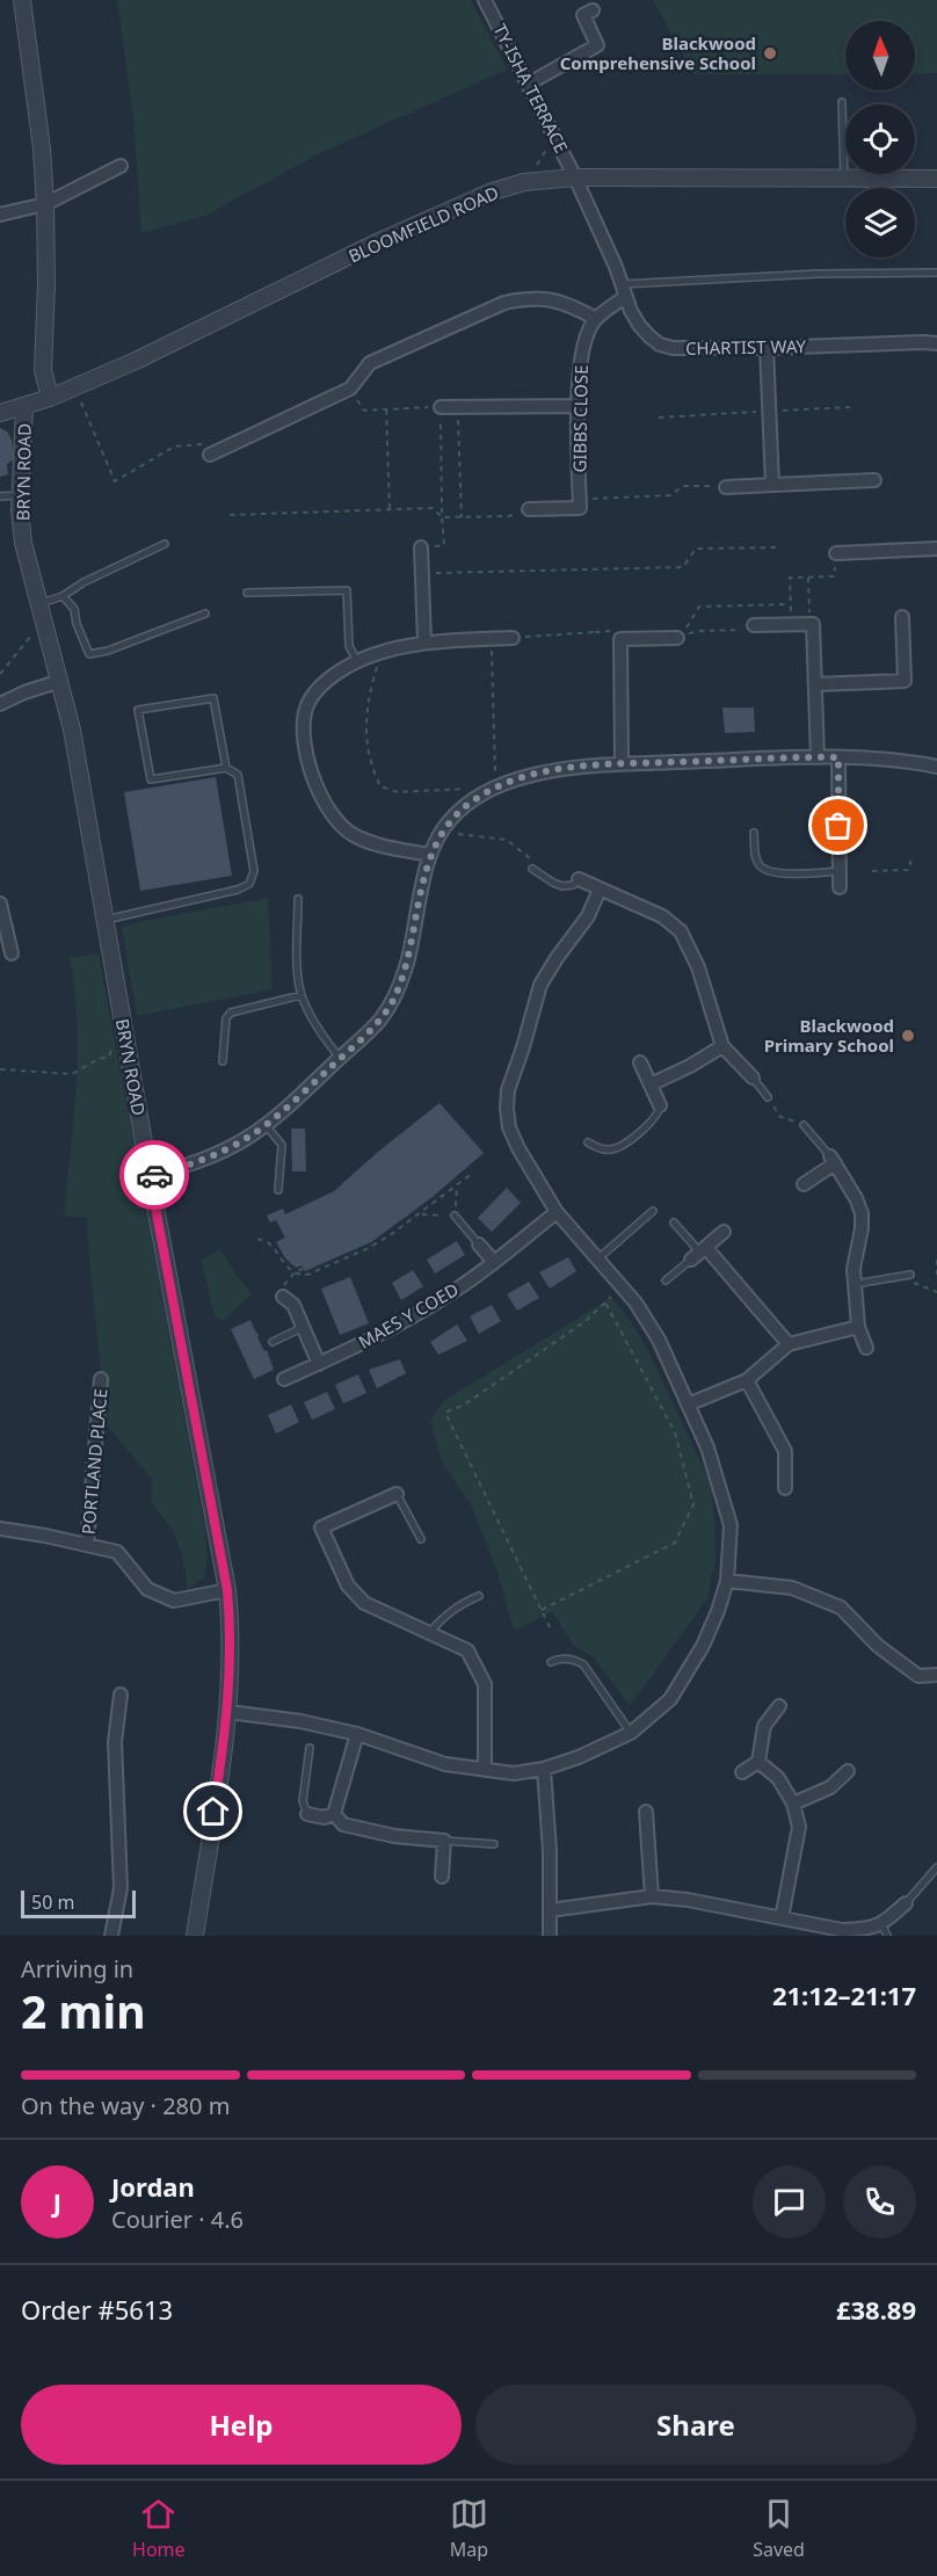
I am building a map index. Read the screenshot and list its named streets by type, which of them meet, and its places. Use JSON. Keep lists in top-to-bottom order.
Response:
{
  "streets": {
    "street": [
      "TY-ISHA TERRACE",
      "BLOOMFIELD ROAD",
      "CHARTIST WAY",
      "GIBBS CLOSE",
      "BRYN ROAD",
      "MAES Y COED",
      "PORTLAND PLACE"
    ]
  },
  "crossings": [
    ["TY-ISHA TERRACE", "BLOOMFIELD ROAD"],
    ["TY-ISHA TERRACE", "CHARTIST WAY"],
    ["BLOOMFIELD ROAD", "CHARTIST WAY"],
    ["BLOOMFIELD ROAD", "BRYN ROAD"],
    ["CHARTIST WAY", "GIBBS CLOSE"]
  ],
  "places": ["Blackwood Comprehensive School", "Blackwood Primary School"],
  "scale_bar": "50 m",
  "north": "top",
  "page": {
    "scale": "50 m",
    "heading": ["2 min", "Arriving in", "21:12–21:17"],
    "panel": [
      "Jordan",
      "Courier · 4.6",
      "Order #5613",
      "£38.89"
    ],
    "bar": "On the way · 280 m",
    "round": "J",
    "buttons": ["Help", "Share"],
    "tabs": ["Home", "Map", "Saved"]
  }
}
